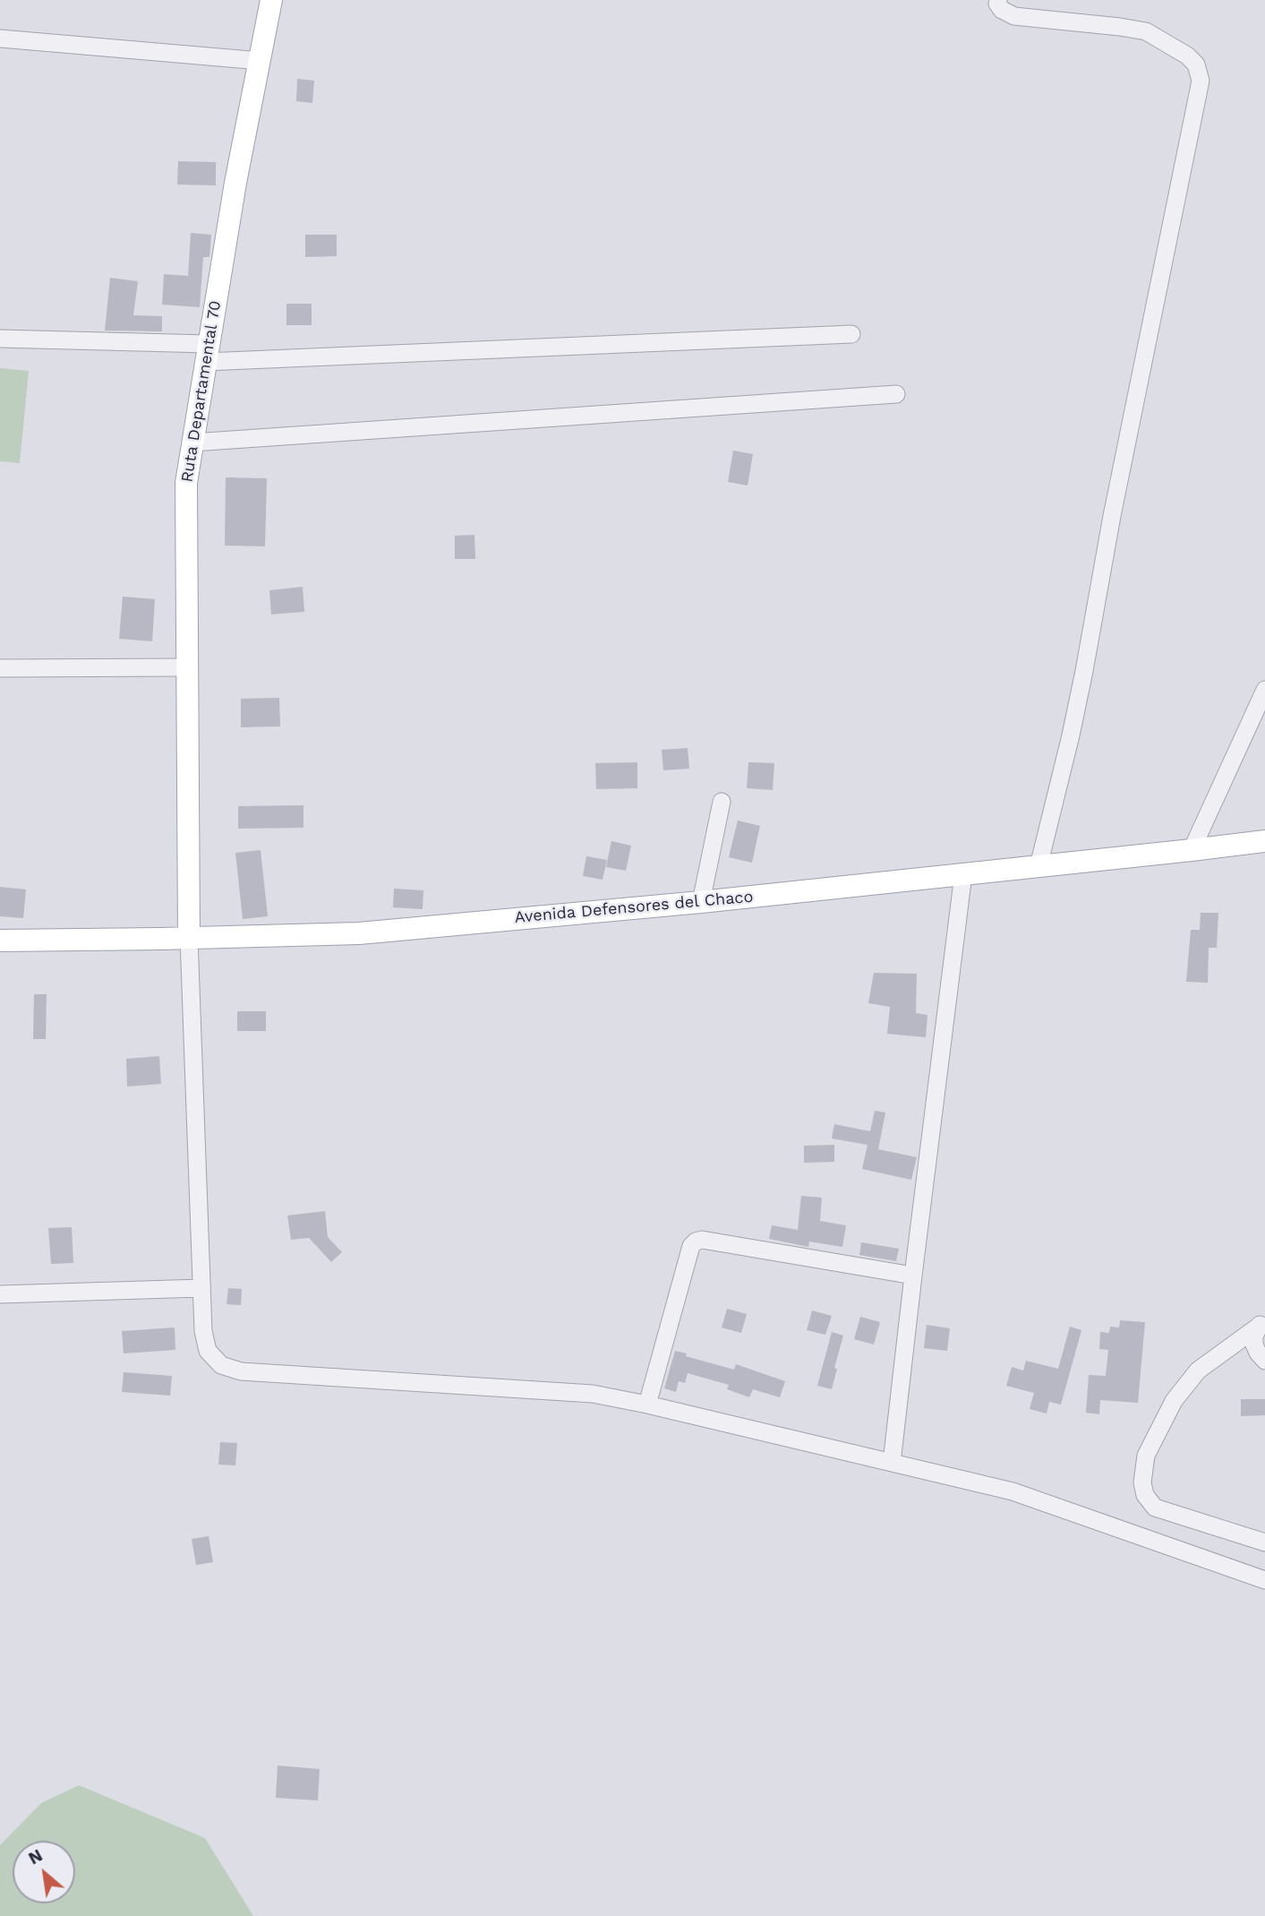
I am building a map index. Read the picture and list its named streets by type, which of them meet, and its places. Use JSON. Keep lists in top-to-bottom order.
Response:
{
  "streets": {
    "main road": ["Ruta Departamental 70", "Avenida Defensores del Chaco"]
  },
  "crossings": [
    ["Ruta Departamental 70", "Avenida Defensores del Chaco"]
  ],
  "north": "top left"
}
